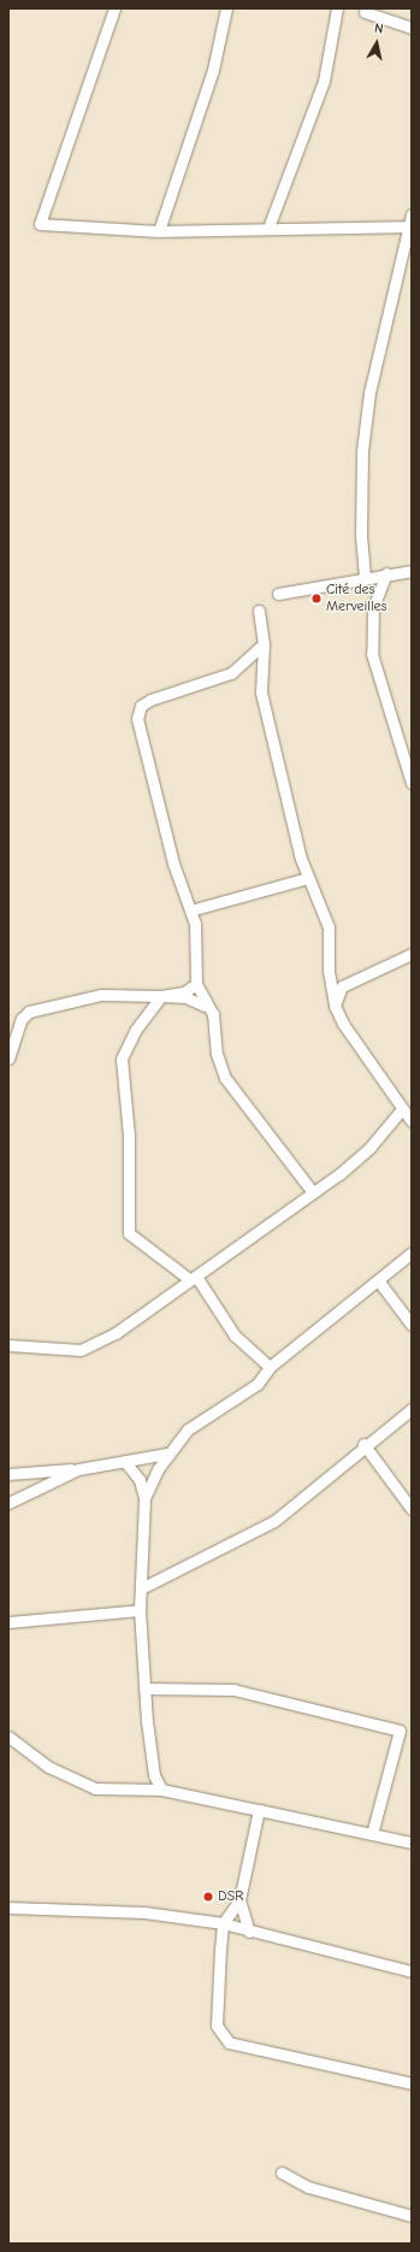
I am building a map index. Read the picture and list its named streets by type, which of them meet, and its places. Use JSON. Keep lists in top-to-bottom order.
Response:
{
  "places": ["Cité des Merveilles", "DSR"],
  "north": "top"
}
